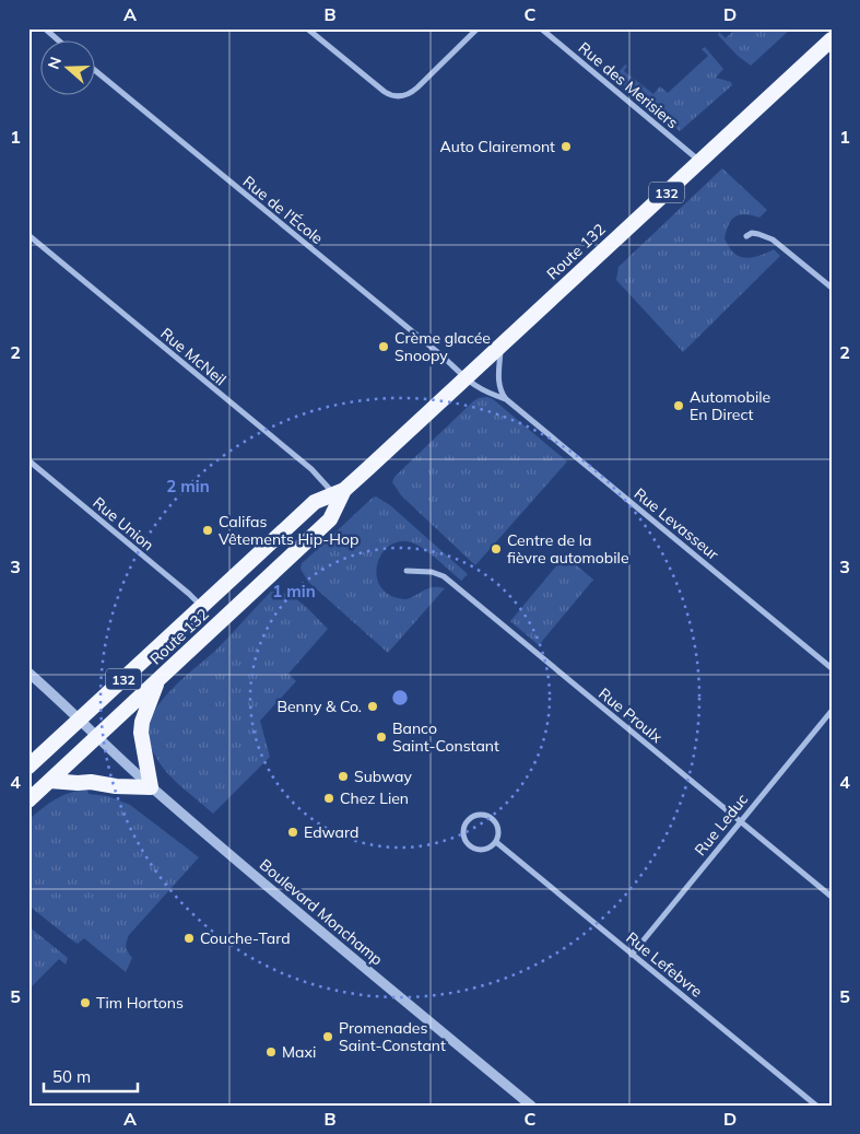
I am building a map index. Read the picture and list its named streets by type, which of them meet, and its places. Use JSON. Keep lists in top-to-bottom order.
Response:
{
  "streets": {
    "highway": ["132", "Route 132"],
    "street": [
      "Rue des Merisiers",
      "Rue de l'École",
      "Rue McNeil",
      "Rue Union",
      "Rue Levasseur",
      "Rue Proulx",
      "Rue Leduc",
      "Boulevard Monchamp",
      "Rue Lefebvre"
    ]
  },
  "crossings": [
    ["Rue des Merisiers", "Route 132"],
    ["Rue de l'École", "Route 132"],
    ["Rue de l'École", "Rue Levasseur"],
    ["Route 132", "Rue McNeil"],
    ["Route 132", "Rue Union"],
    ["Route 132", "Rue Levasseur"],
    ["Route 132", "Boulevard Monchamp"],
    ["Rue Proulx", "Rue Leduc"],
    ["Rue Leduc", "Rue Lefebvre"]
  ],
  "places": [
    "Auto Clairemont",
    "Crème glacée Snoopy",
    "Automobile En Direct",
    "Califas Vêtements Hip-Hop",
    "Centre de la fièvre automobile",
    "Benny & Co.",
    "Banco Saint-Constant",
    "Subway",
    "Chez Lien",
    "Edward",
    "Couche-Tard",
    "Tim Hortons",
    "Promenades Saint-Constant",
    "Maxi"
  ],
  "scale_bar": "50 m",
  "north": "left",
  "grid": {
    "columns": [
      "A",
      "B",
      "C",
      "D"
    ],
    "rows": [
      "1",
      "2",
      "3",
      "4",
      "5"
    ]
  },
  "rings": ["2 min", "1 min"]
}
